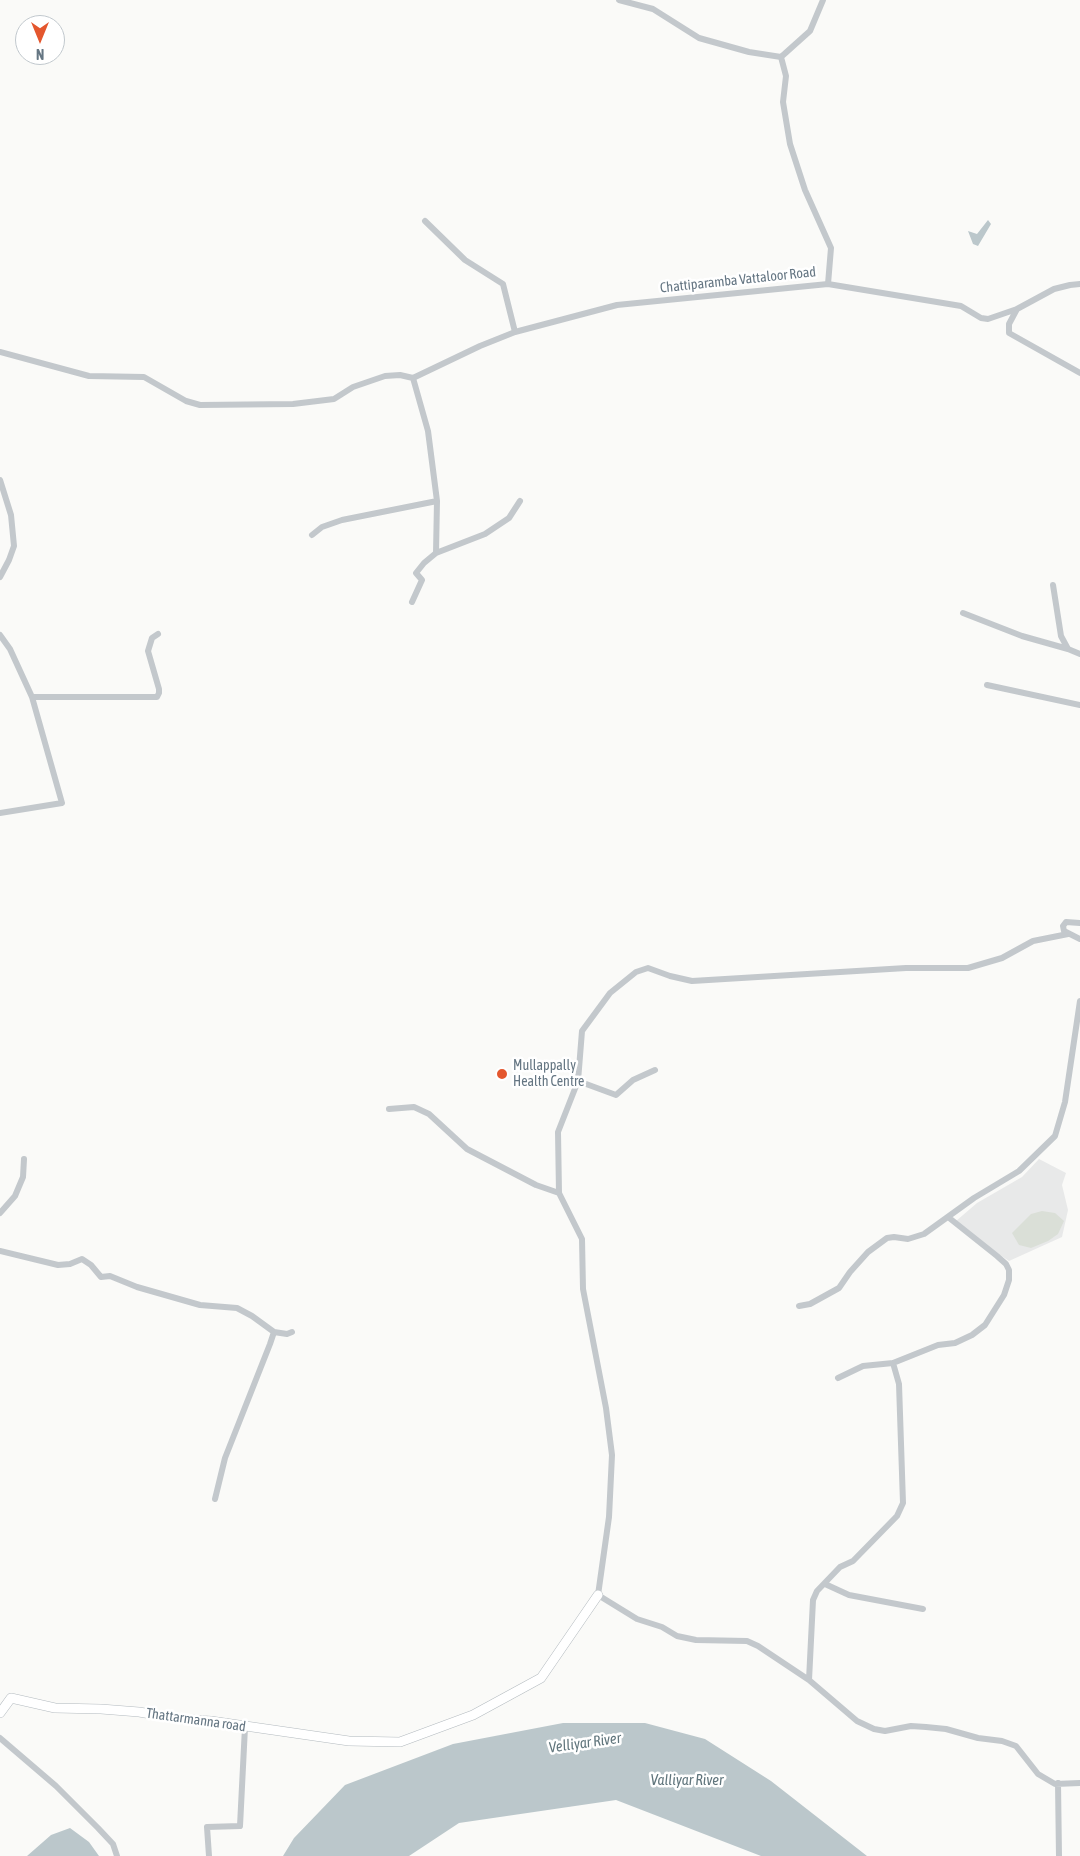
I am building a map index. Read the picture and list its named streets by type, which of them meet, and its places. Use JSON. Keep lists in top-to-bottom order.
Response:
{
  "streets": {
    "street": ["Chattiparamba Vattaloor Road", "Thattarmanna road"]
  },
  "water": ["Velliyar River", "Valliyar River"],
  "places": ["Mullappally Health Centre"],
  "north": "bottom"
}
